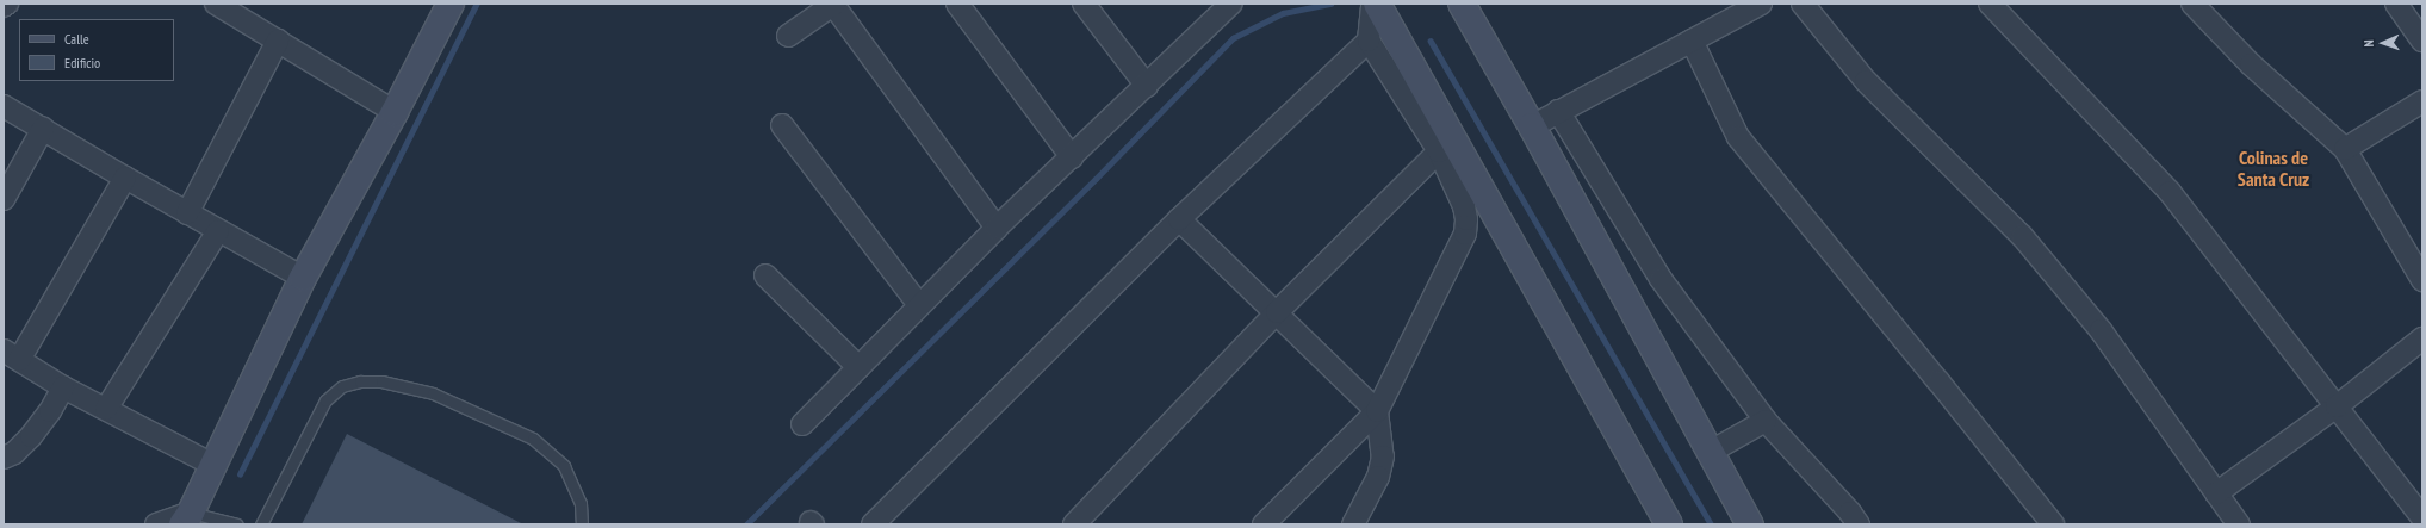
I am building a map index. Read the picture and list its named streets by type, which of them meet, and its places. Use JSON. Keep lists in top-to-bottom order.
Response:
{
  "districts": ["Colinas de Santa Cruz"],
  "legend": ["Calle", "Edificio"],
  "north": "left"
}
